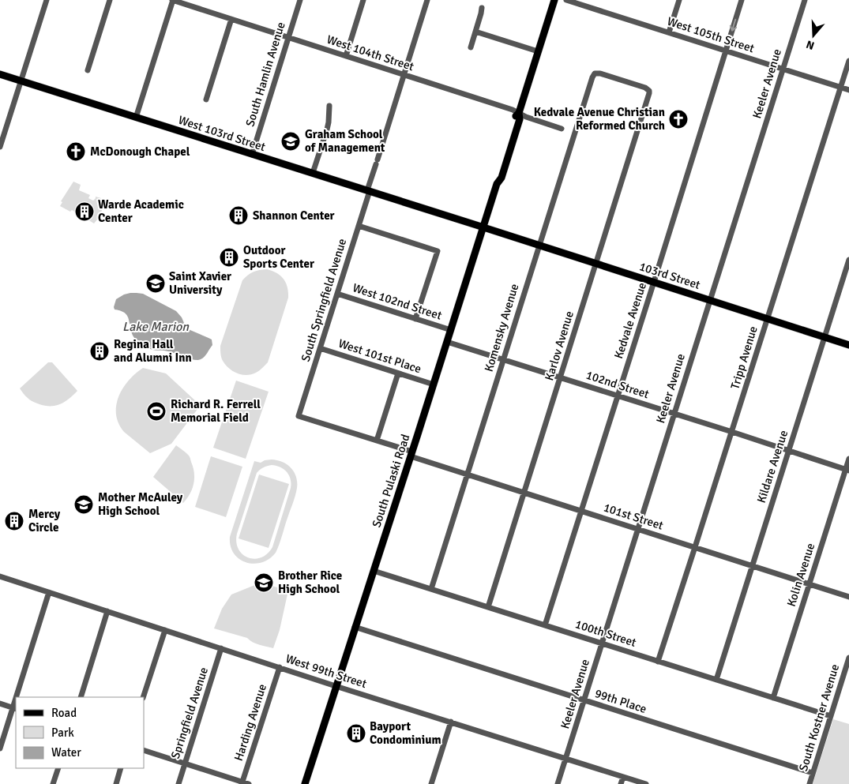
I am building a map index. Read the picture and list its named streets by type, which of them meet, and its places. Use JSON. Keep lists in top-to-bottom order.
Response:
{
  "streets": {
    "main road": ["West 103rd Street", "103rd Street", "South Pulaski Road"],
    "street": [
      "West 105th Street",
      "West 104th Street",
      "South Hamlin Avenue",
      "Keeler Avenue",
      "South Springfield Avenue",
      "West 102nd Street",
      "Kedvale Avenue",
      "Komensky Avenue",
      "Karlov Avenue",
      "West 101st Place",
      "Tripp Avenue",
      "102nd Street",
      "Kildare Avenue",
      "101st Street",
      "Kolin Avenue",
      "100th Street",
      "West 99th Street",
      "99th Place",
      "Springfield Avenue",
      "South Kostner Avenue",
      "Harding Avenue"
    ]
  },
  "crossings": [
    ["West 105th Street", "Keeler Avenue"],
    ["West 105th Street", "Kedvale Avenue"],
    ["West 105th Street", "Tripp Avenue"],
    ["West 104th Street", "South Hamlin Avenue"],
    ["West 104th Street", "South Springfield Avenue"],
    ["West 104th Street", "South Pulaski Road"],
    ["South Hamlin Avenue", "West 103rd Street"],
    ["Keeler Avenue", "103rd Street"],
    ["Keeler Avenue", "102nd Street"],
    ["Keeler Avenue", "101st Street"],
    ["Keeler Avenue", "100th Street"],
    ["Keeler Avenue", "West 99th Street"],
    ["Keeler Avenue", "99th Place"],
    ["West 103rd Street", "103rd Street"],
    ["West 103rd Street", "South Springfield Avenue"],
    ["West 103rd Street", "South Pulaski Road"],
    ["103rd Street", "Kedvale Avenue"],
    ["103rd Street", "Komensky Avenue"],
    ["103rd Street", "Karlov Avenue"],
    ["103rd Street", "Tripp Avenue"],
    ["103rd Street", "Kildare Avenue"],
    ["103rd Street", "South Pulaski Road"],
    ["South Springfield Avenue", "West 102nd Street"],
    ["South Springfield Avenue", "West 101st Place"],
    ["South Springfield Avenue", "101st Street"],
    ["West 102nd Street", "South Pulaski Road"],
    ["Kedvale Avenue", "102nd Street"],
    ["Kedvale Avenue", "101st Street"],
    ["Kedvale Avenue", "100th Street"],
    ["Komensky Avenue", "Karlov Avenue"],
    ["Komensky Avenue", "102nd Street"],
    ["Komensky Avenue", "101st Street"],
    ["Komensky Avenue", "100th Street"],
    ["Karlov Avenue", "102nd Street"],
    ["Karlov Avenue", "101st Street"],
    ["Karlov Avenue", "100th Street"],
    ["West 101st Place", "South Pulaski Road"],
    ["Tripp Avenue", "102nd Street"],
    ["Tripp Avenue", "101st Street"],
    ["Tripp Avenue", "100th Street"],
    ["102nd Street", "Kildare Avenue"],
    ["102nd Street", "South Pulaski Road"],
    ["102nd Street", "Kolin Avenue"],
    ["Kildare Avenue", "101st Street"],
    ["Kildare Avenue", "100th Street"],
    ["South Pulaski Road", "101st Street"],
    ["South Pulaski Road", "100th Street"],
    ["South Pulaski Road", "West 99th Street"],
    ["South Pulaski Road", "99th Place"],
    ["101st Street", "Kolin Avenue"],
    ["Kolin Avenue", "100th Street"],
    ["100th Street", "South Kostner Avenue"],
    ["West 99th Street", "Springfield Avenue"],
    ["West 99th Street", "Harding Avenue"],
    ["99th Place", "South Kostner Avenue"]
  ],
  "water": ["Lake Marion"],
  "places": {
    "church": ["Kedvale Avenue Christian Reformed Church", "McDonough Chapel"],
    "school or university": [
      "Graham School of Management",
      "Saint Xavier University",
      "Mother McAuley High School",
      "Brother Rice High School"
    ],
    "building": [
      "Warde Academic Center",
      "Shannon Center",
      "Outdoor Sports Center",
      "Regina Hall and Alumni Inn",
      "Mercy Circle",
      "Bayport Condominium"
    ],
    "sports": ["Richard R. Ferrell Memorial Field"]
  },
  "legend": ["Road", "Park", "Water"],
  "north": "bottom"
}
